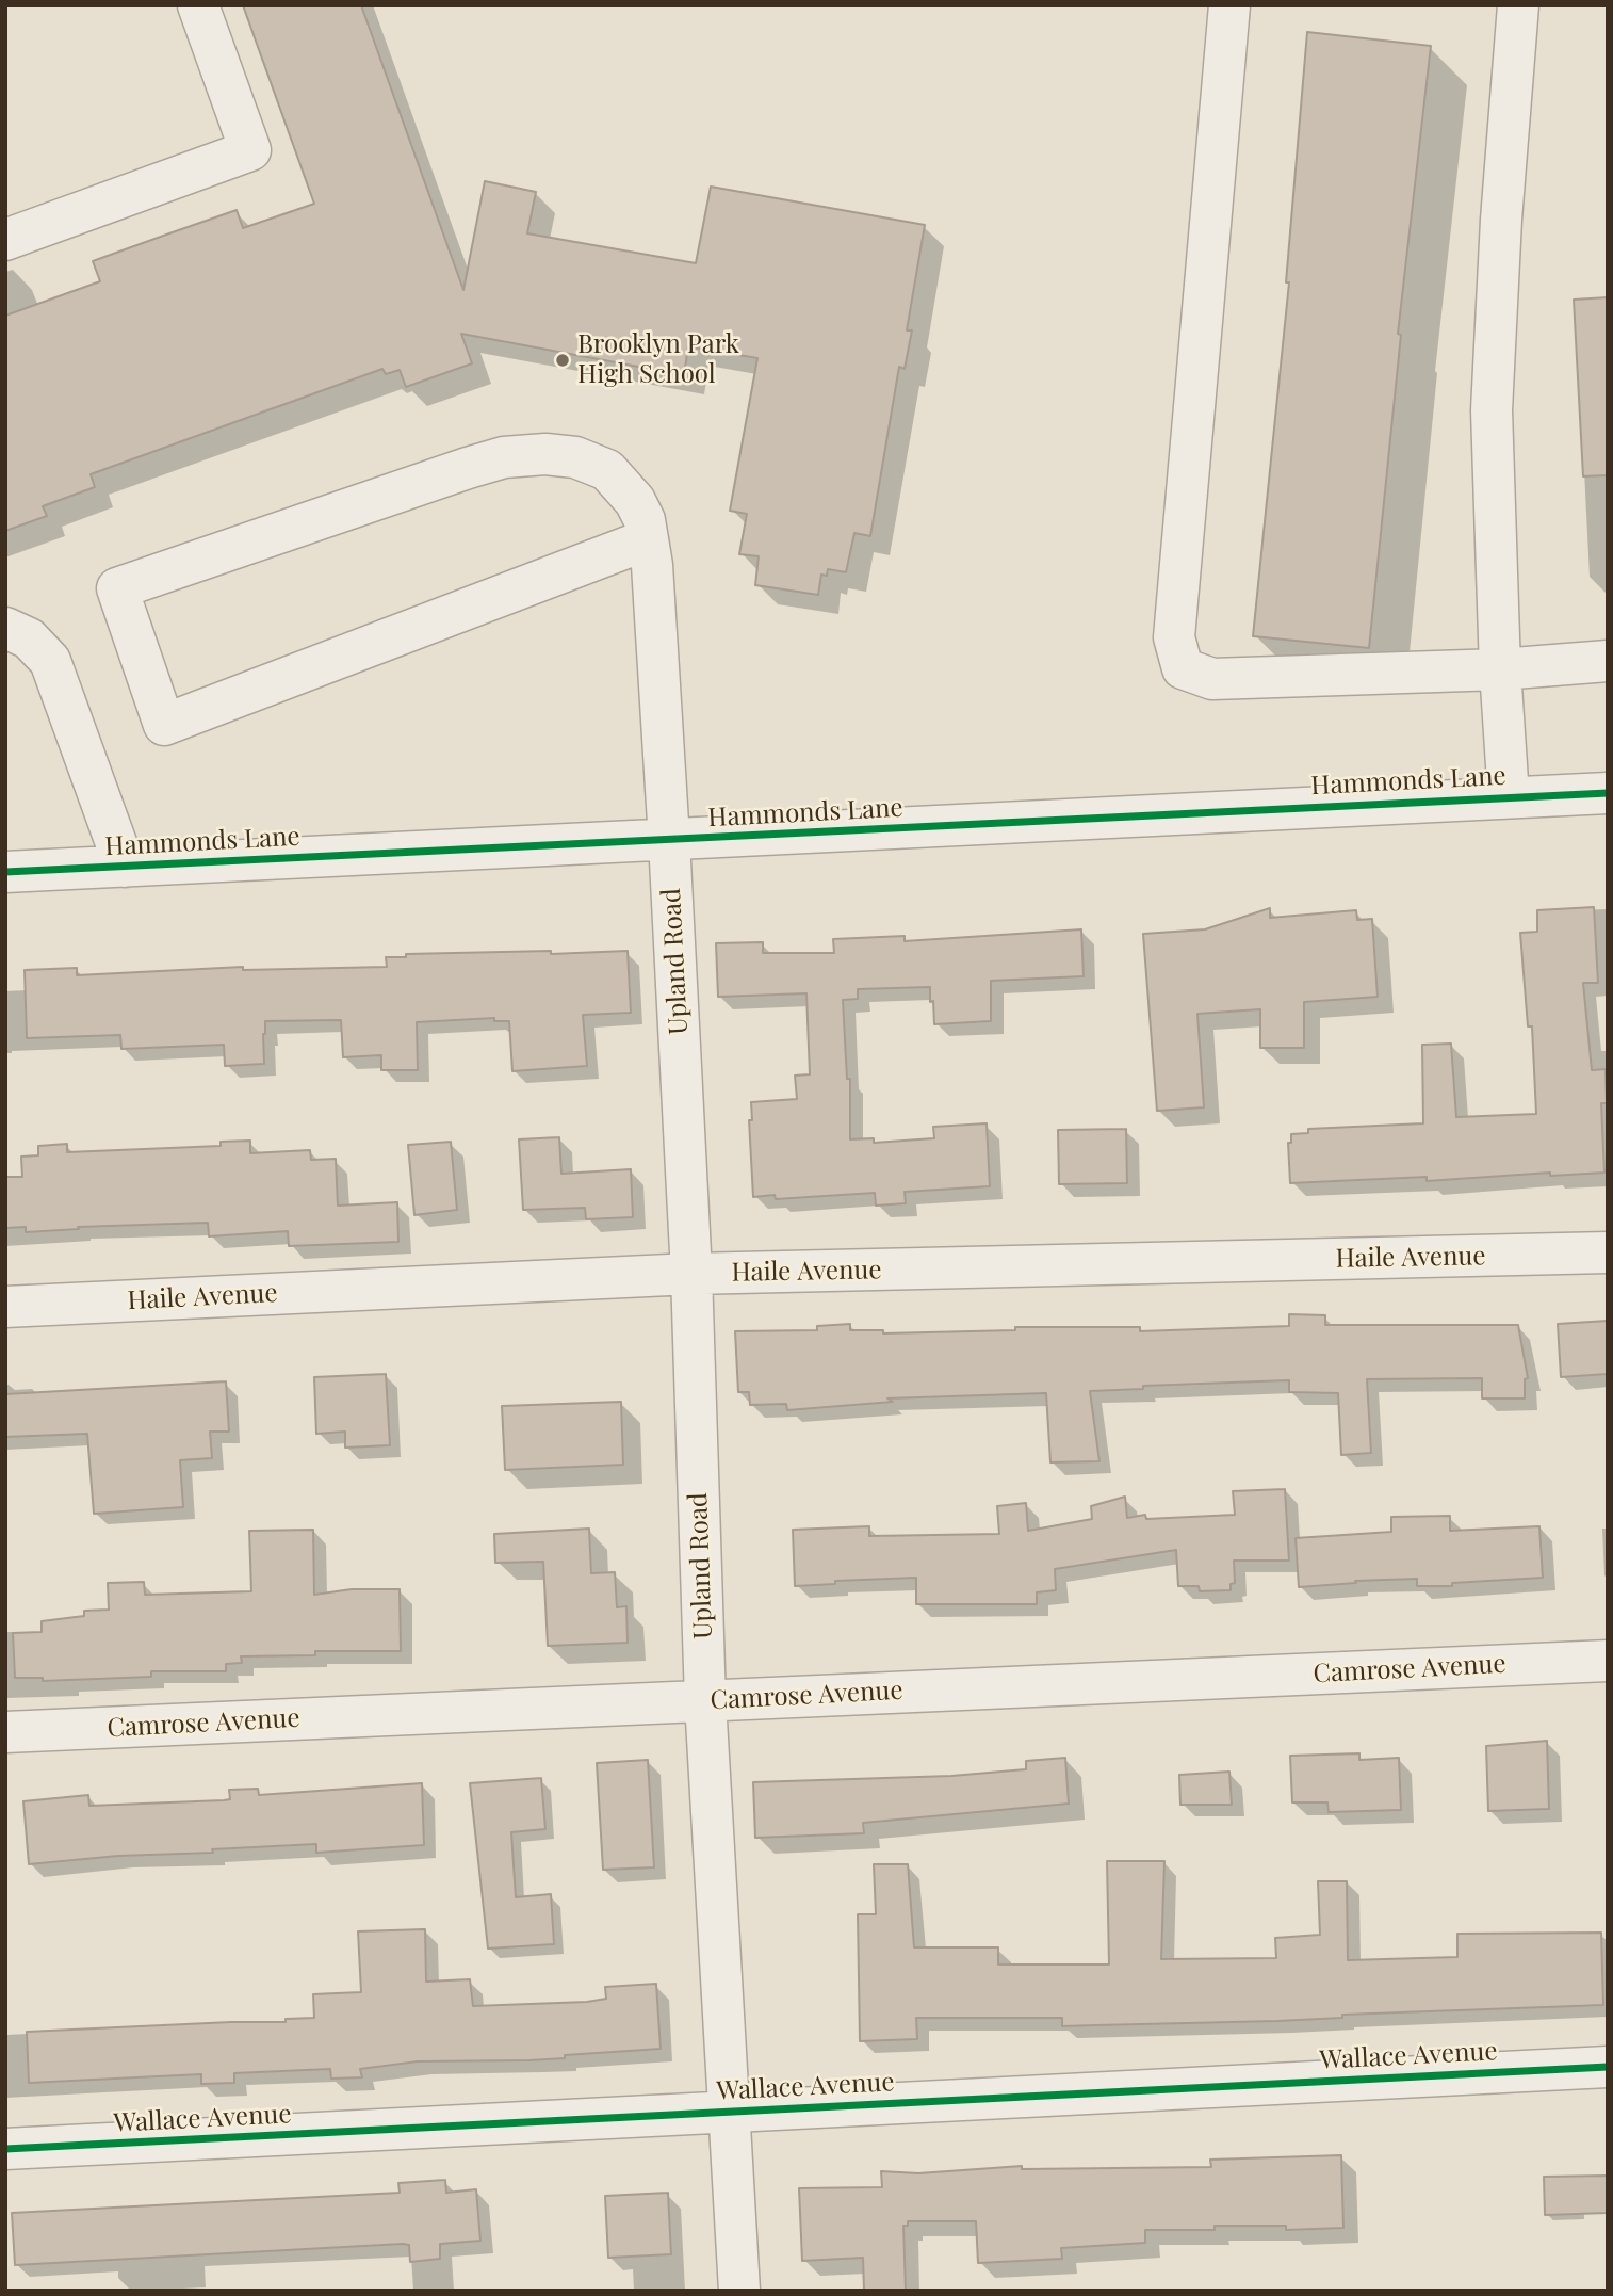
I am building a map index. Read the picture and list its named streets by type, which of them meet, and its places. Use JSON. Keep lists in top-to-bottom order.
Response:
{
  "streets": {
    "street": [
      "Hammonds Lane",
      "Upland Road",
      "Haile Avenue",
      "Camrose Avenue",
      "Wallace Avenue"
    ]
  },
  "crossings": [
    ["Hammonds Lane", "Upland Road"],
    ["Upland Road", "Haile Avenue"],
    ["Upland Road", "Camrose Avenue"],
    ["Upland Road", "Wallace Avenue"]
  ],
  "places": ["Brooklyn Park High School"]
}
